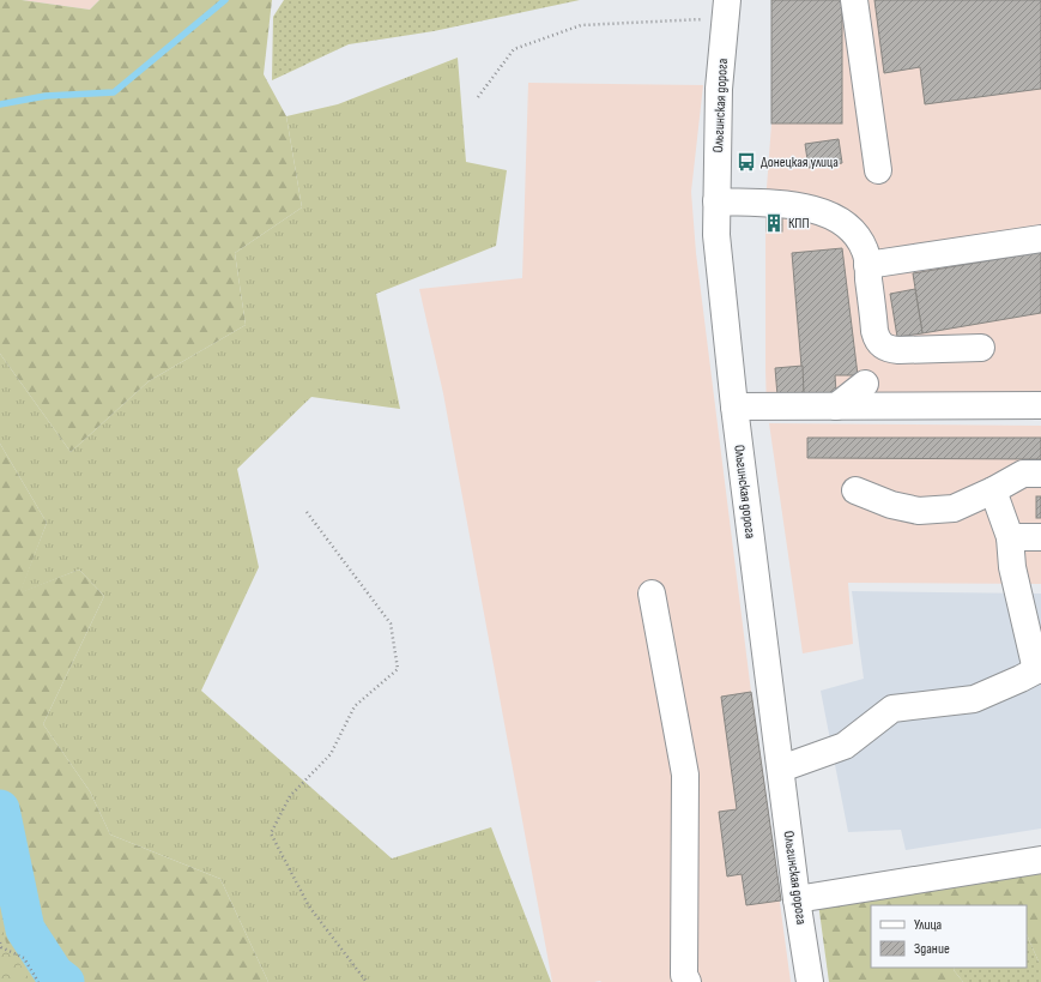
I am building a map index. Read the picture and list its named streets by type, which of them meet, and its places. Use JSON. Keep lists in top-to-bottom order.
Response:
{
  "streets": {
    "street": ["Ольгинская дорога"]
  },
  "places": {
    "bus stop": ["Донецкая улица"],
    "building": ["КПП"]
  },
  "legend": ["Улица", "Здание"]
}
